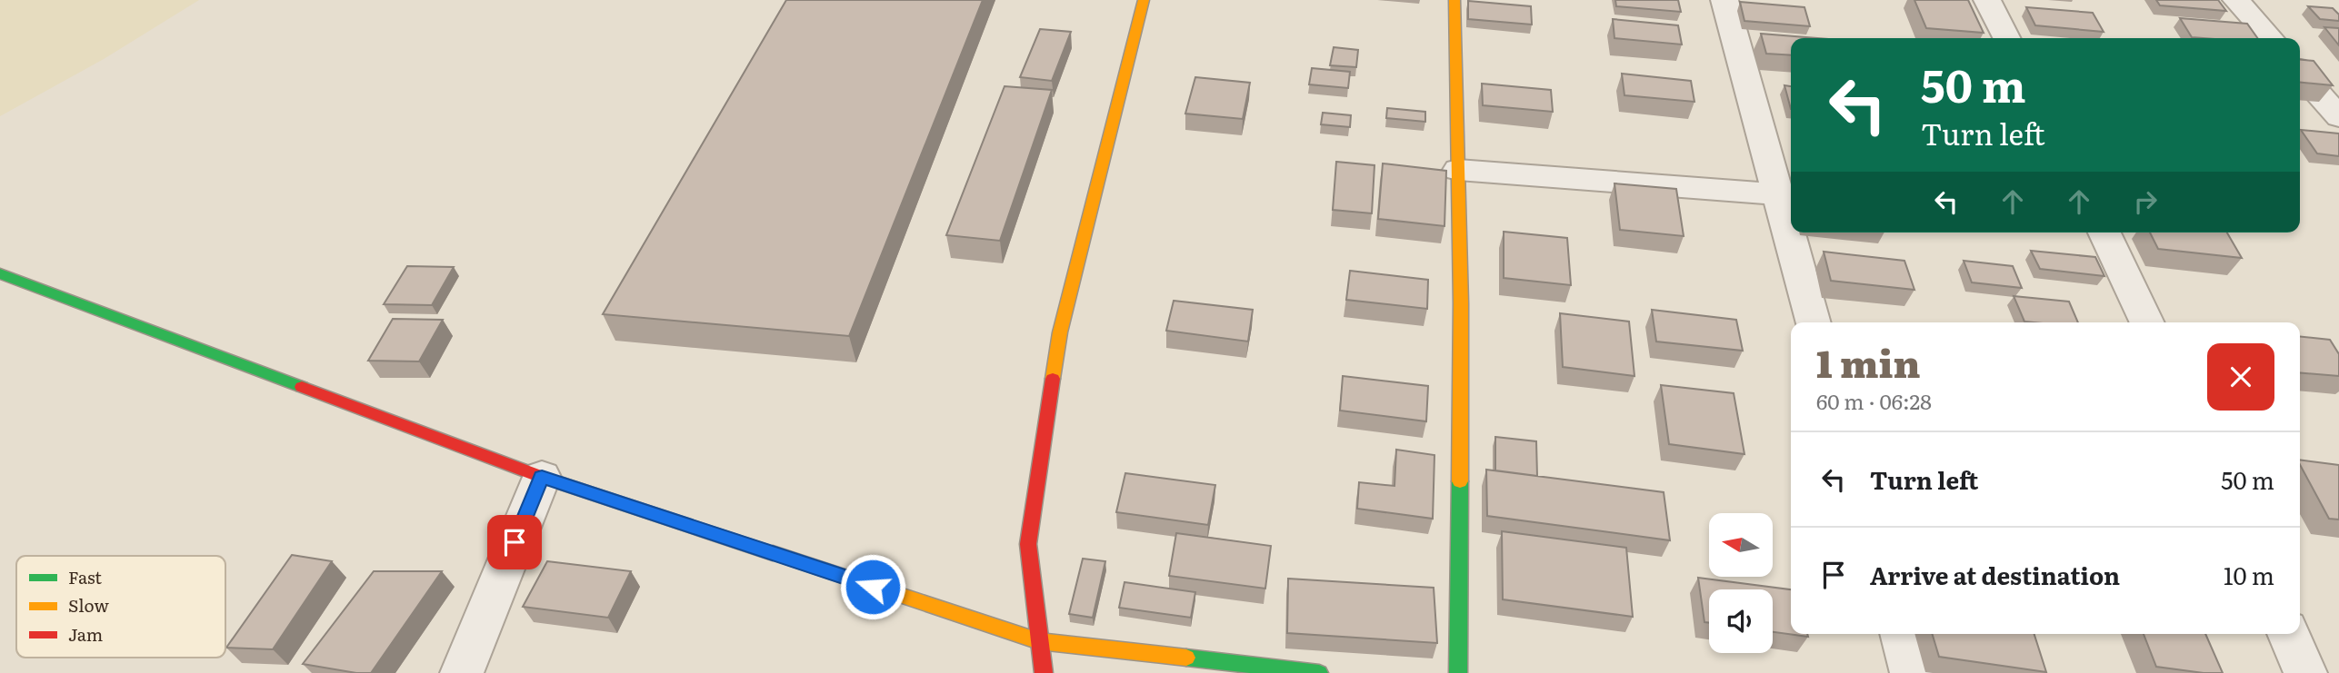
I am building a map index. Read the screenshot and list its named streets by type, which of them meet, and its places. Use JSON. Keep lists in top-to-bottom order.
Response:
{
  "legend": ["Fast", "Slow", "Jam"],
  "north": "left",
  "page": {
    "turn": ["50 m", "Turn left"],
    "heading": ["1 min", "60 m · 06:28"],
    "list": [
      {
        "name": "Turn left",
        "value": "50 m"
      },
      {
        "name": "Arrive at destination",
        "value": "10 m"
      }
    ]
  }
}
